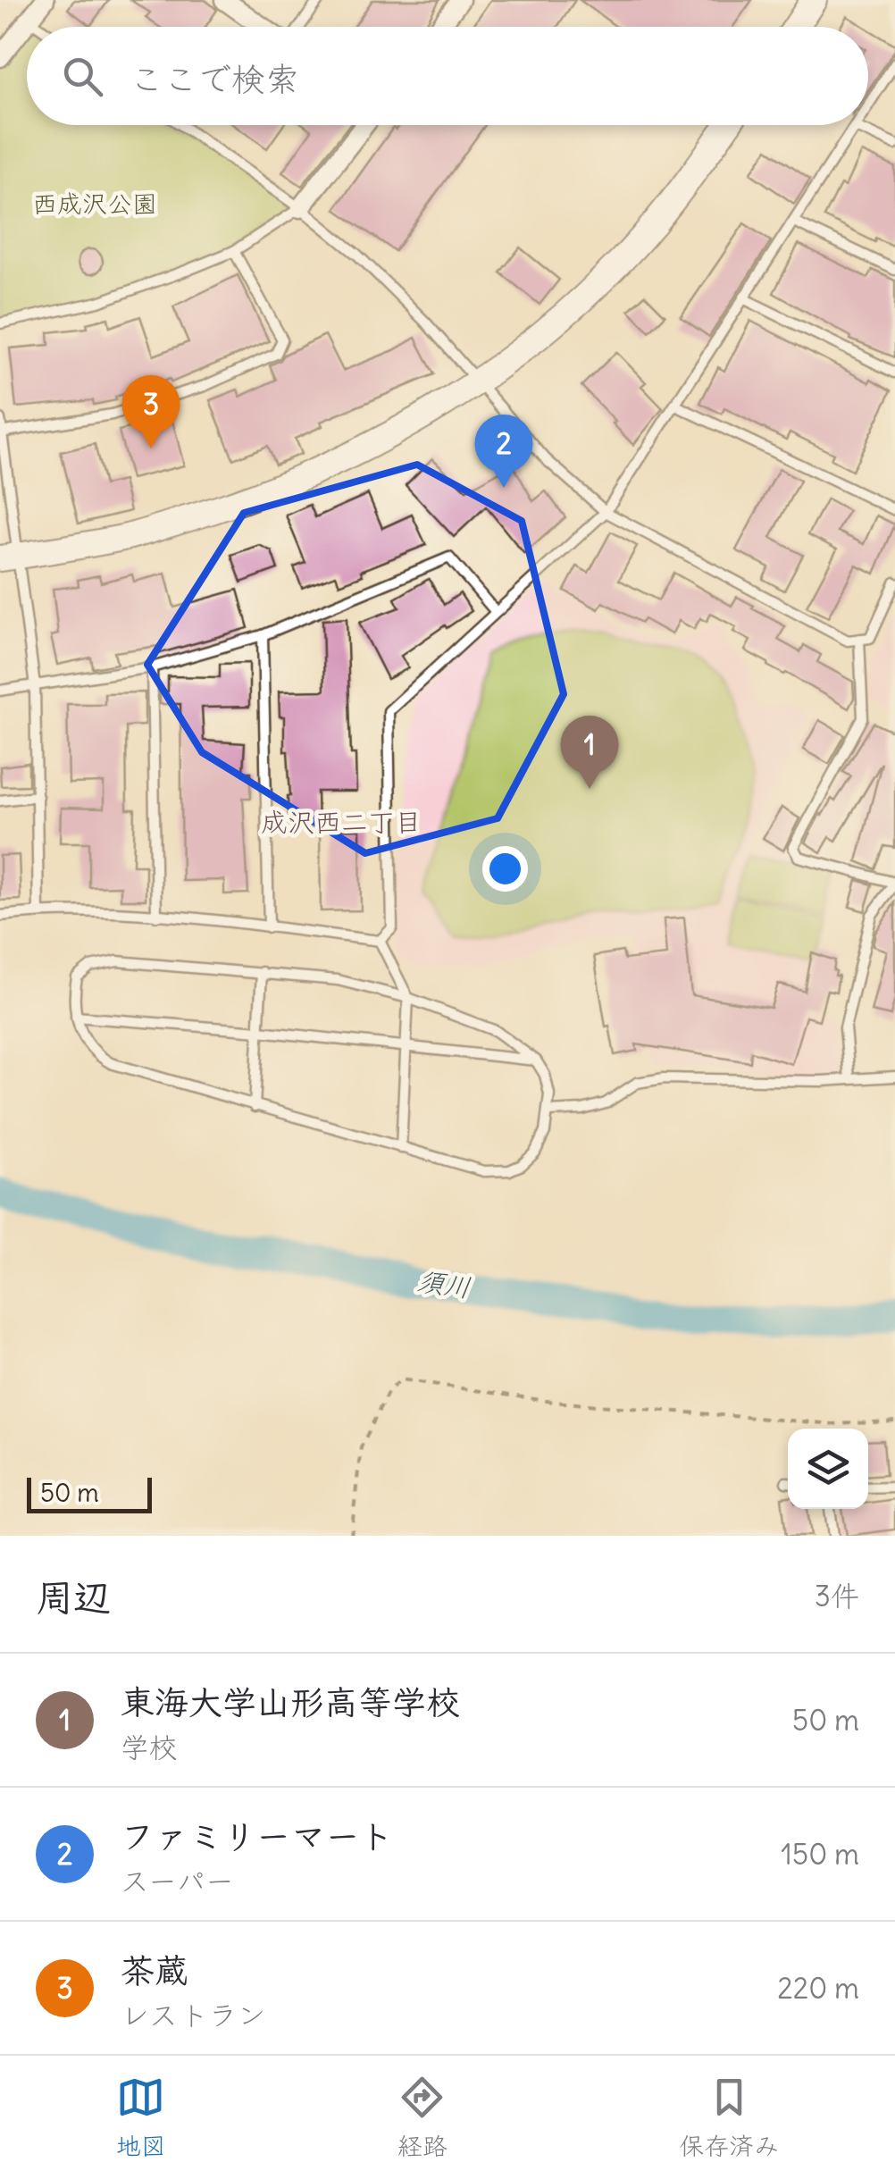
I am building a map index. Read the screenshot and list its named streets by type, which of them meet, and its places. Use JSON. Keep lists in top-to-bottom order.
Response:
{
  "districts": ["成沢西二丁目"],
  "water": ["須川"],
  "parks": ["西成沢公園"],
  "scale_bar": "50 m",
  "page": {
    "search": "ここで検索",
    "pins": ["3", "2", "1"],
    "scale": "50 m",
    "heading": ["周辺", "3件"],
    "list": [
      {
        "mark": "1",
        "name": "東海大学山形高等学校",
        "note": "学校",
        "value": "50 m"
      },
      {
        "mark": "2",
        "name": "ファミリーマート",
        "note": "スーパー",
        "value": "150 m"
      },
      {
        "mark": "3",
        "name": "茶蔵",
        "note": "レストラン",
        "value": "220 m"
      }
    ],
    "nav": ["地図", "経路", "保存済み"]
  }
}
